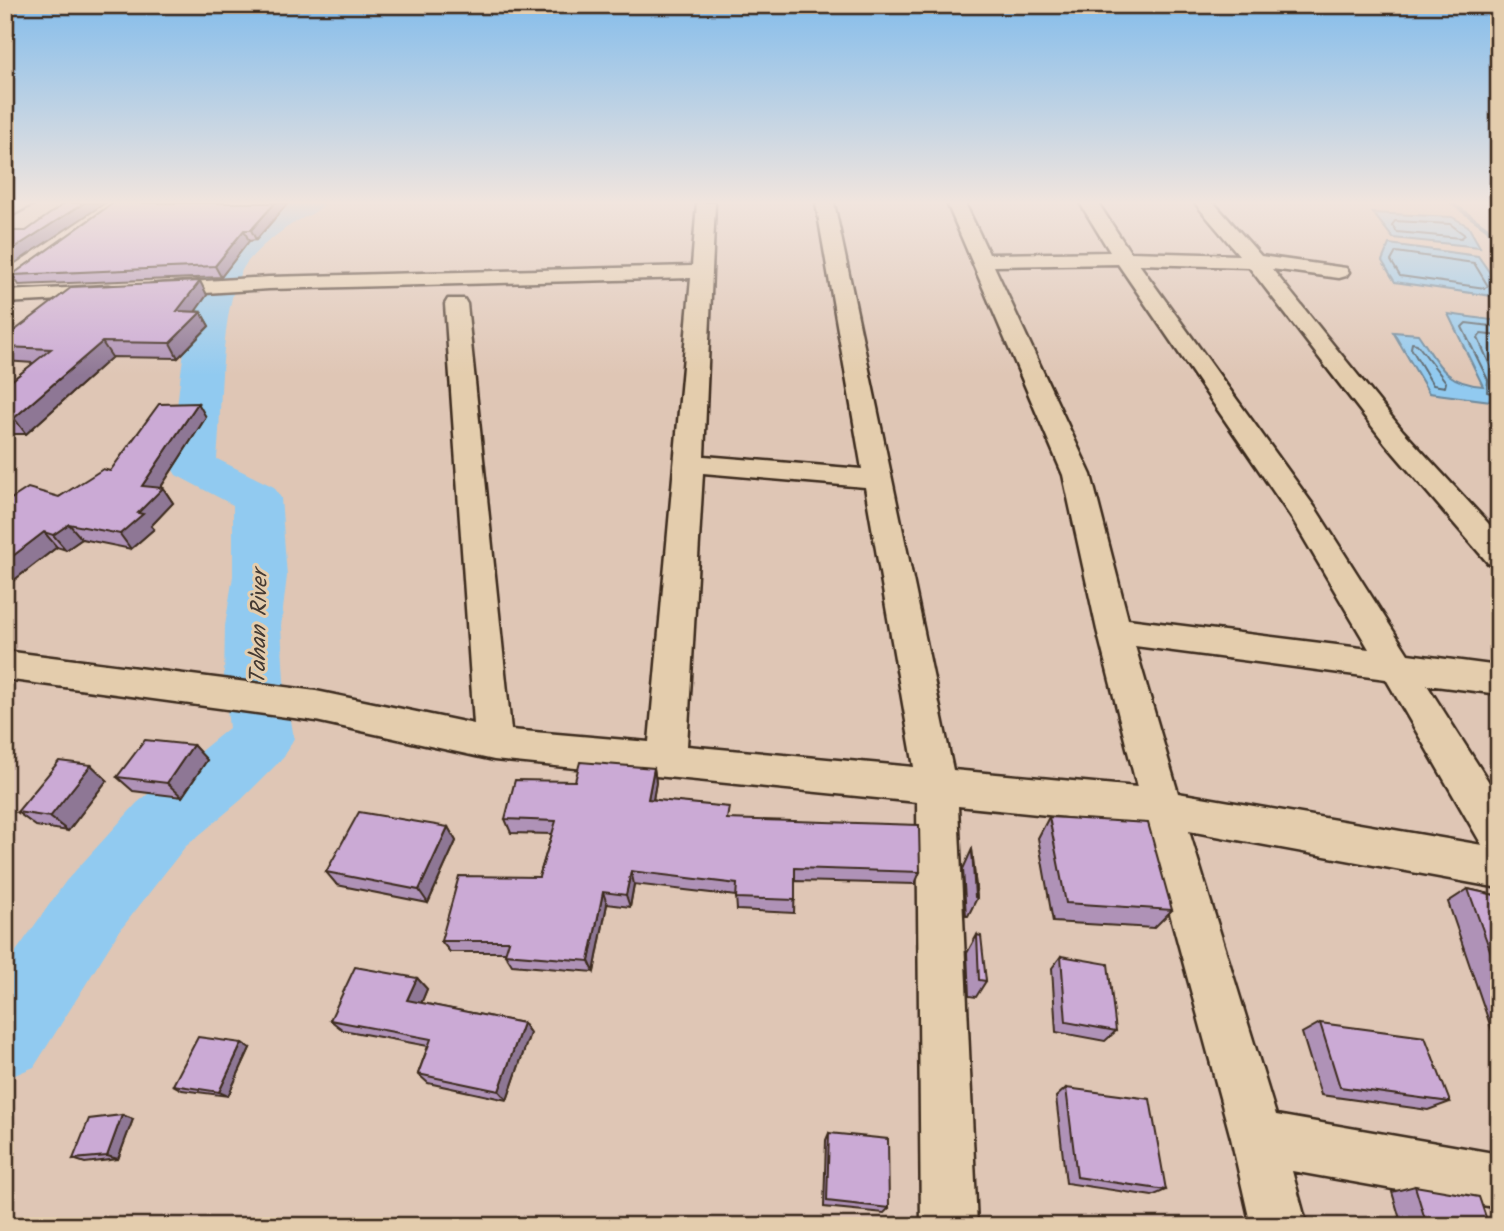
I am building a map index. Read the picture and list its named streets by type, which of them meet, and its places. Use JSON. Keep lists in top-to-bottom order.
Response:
{
  "water": ["Tahan River"]
}
